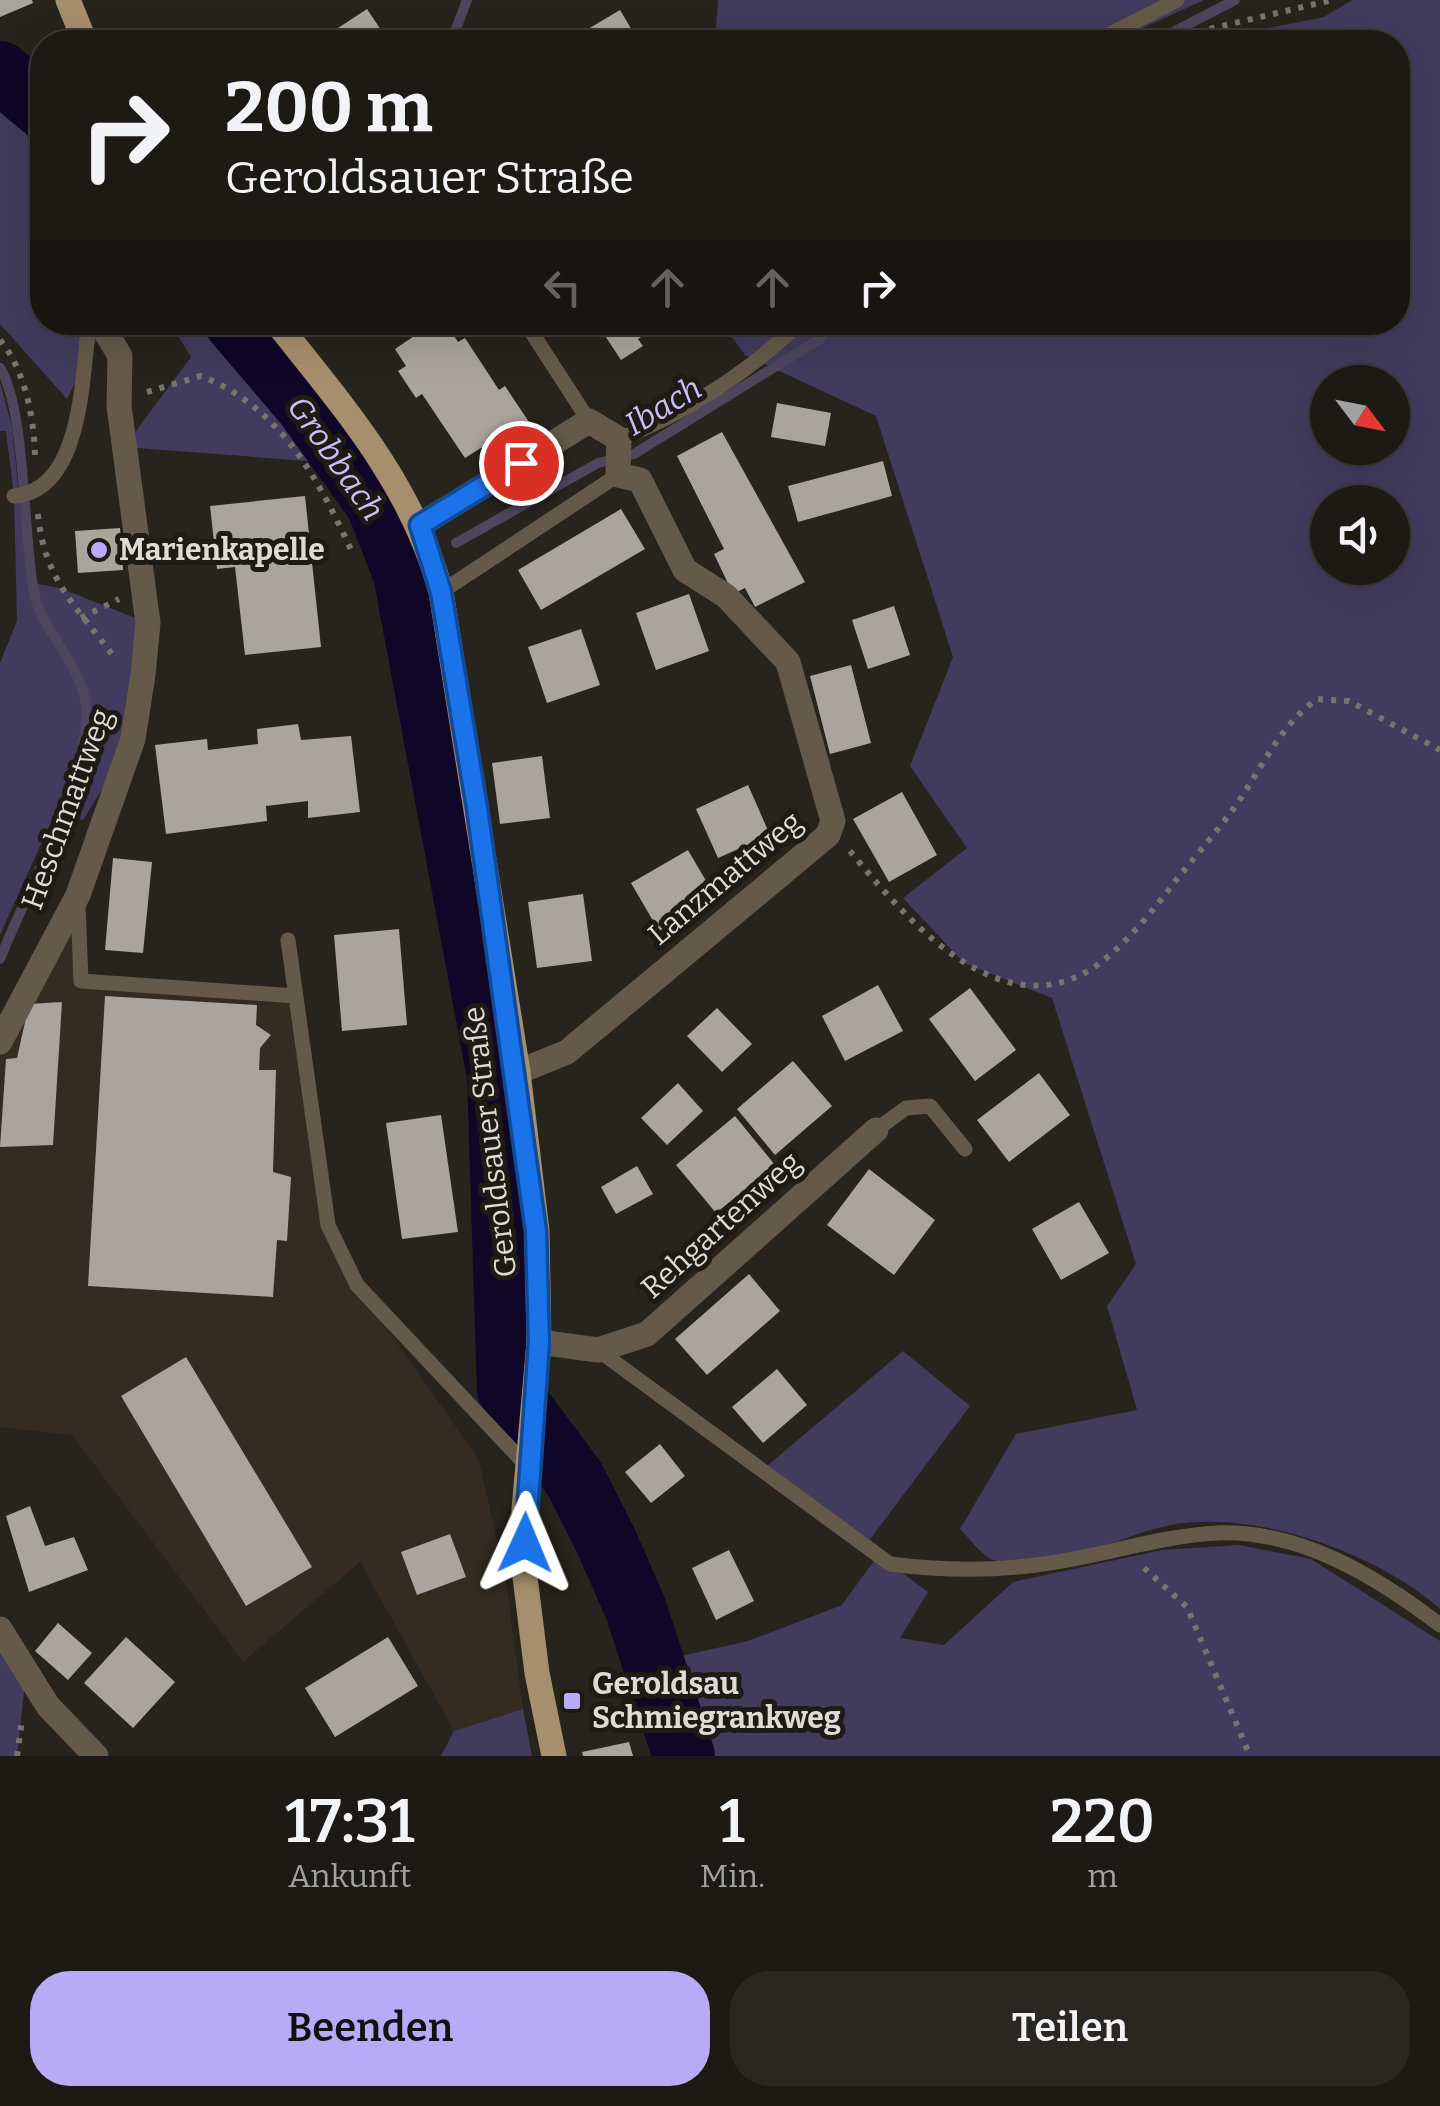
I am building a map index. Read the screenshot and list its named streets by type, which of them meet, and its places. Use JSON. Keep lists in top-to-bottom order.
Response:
{
  "streets": {
    "main road": ["Geroldsauer Straße"],
    "street": ["Heschmattweg", "Lanzmattweg", "Rehgartenweg"]
  },
  "crossings": [
    ["Lanzmattweg", "Geroldsauer Straße"],
    ["Geroldsauer Straße", "Rehgartenweg"]
  ],
  "water": ["Ibach", "Grobbach"],
  "places": {
    "other": ["Marienkapelle"],
    "transit": ["Geroldsau Schmiegrankweg"]
  },
  "north": "bottom right",
  "page": {
    "turn": ["200 m", "Geroldsauer Straße"],
    "eta": [
      "17:31",
      "Ankunft",
      "1",
      "Min.",
      "220",
      "m"
    ],
    "buttons": ["Beenden", "Teilen"]
  }
}
